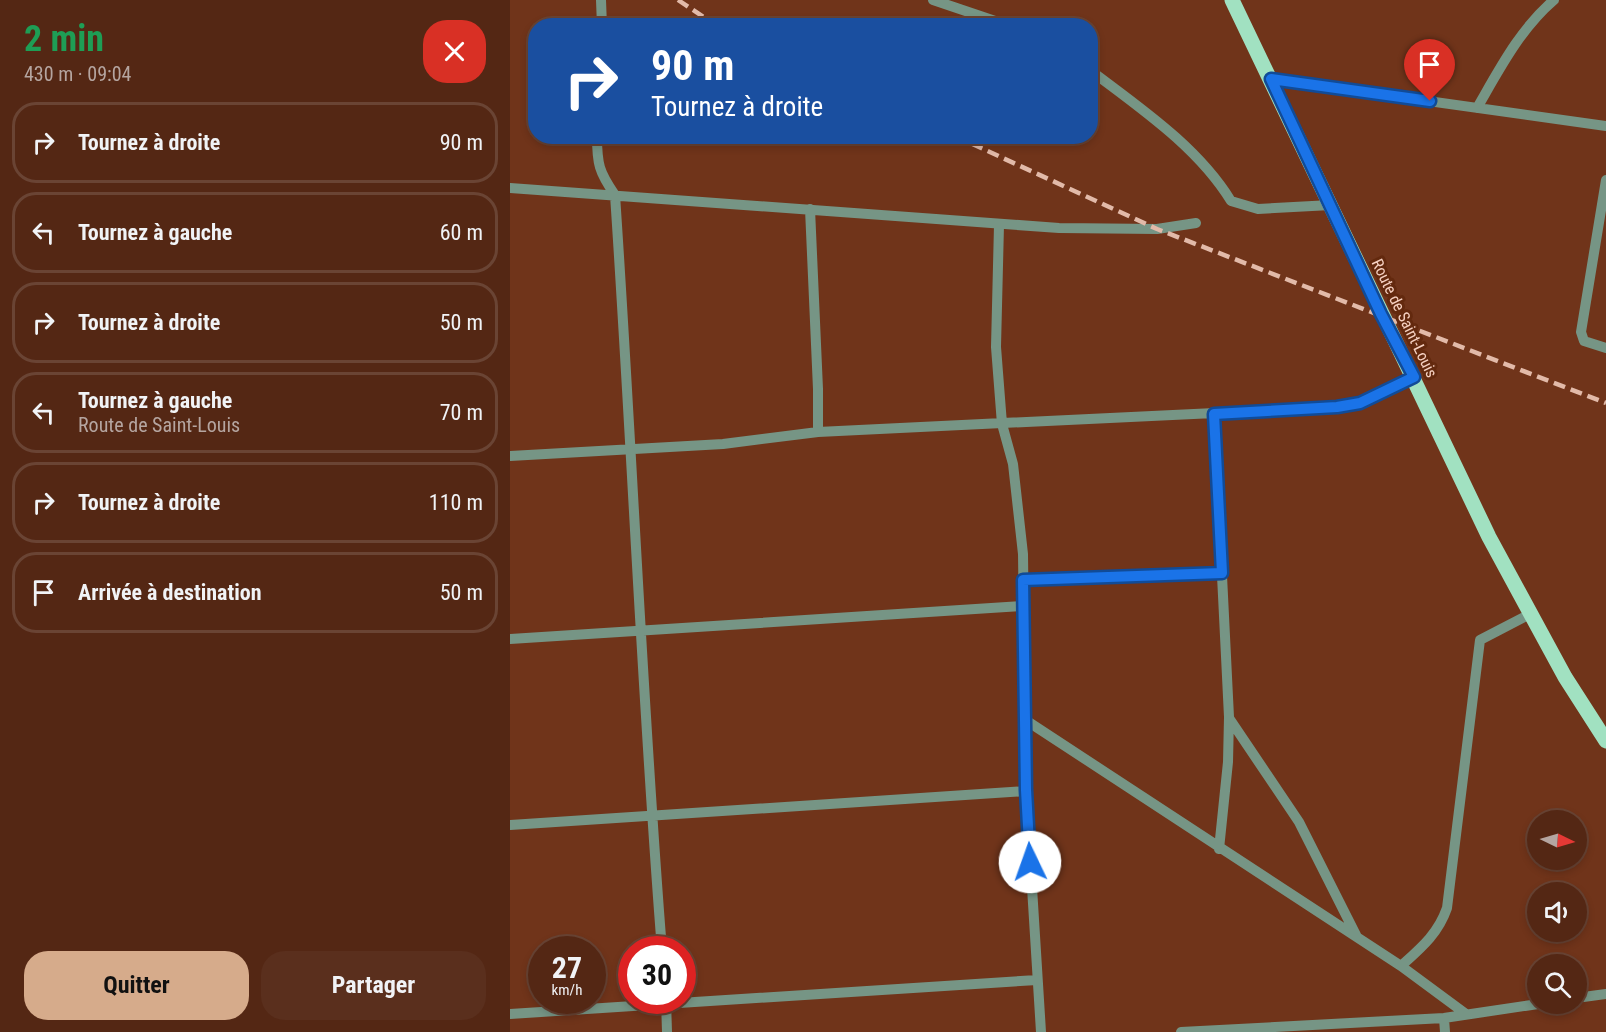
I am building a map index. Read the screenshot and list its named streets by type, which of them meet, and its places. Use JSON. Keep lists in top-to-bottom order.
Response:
{
  "streets": {
    "main road": ["Route de Saint-Louis"]
  },
  "north": "right",
  "page": {
    "heading": ["2 min", "430 m · 09:04"],
    "turn": ["90 m", "Tournez à droite"],
    "list": [
      {
        "name": "Tournez à droite",
        "value": "90 m"
      },
      {
        "name": "Tournez à gauche",
        "value": "60 m"
      },
      {
        "name": "Tournez à droite",
        "value": "50 m"
      },
      {
        "name": "Tournez à gauche",
        "note": "Route de Saint-Louis",
        "value": "70 m"
      },
      {
        "name": "Tournez à droite",
        "value": "110 m"
      },
      {
        "name": "Arrivée à destination",
        "value": "50 m"
      }
    ],
    "speed": "27 km/h",
    "limit": "30",
    "buttons": ["Quitter", "Partager"]
  }
}
